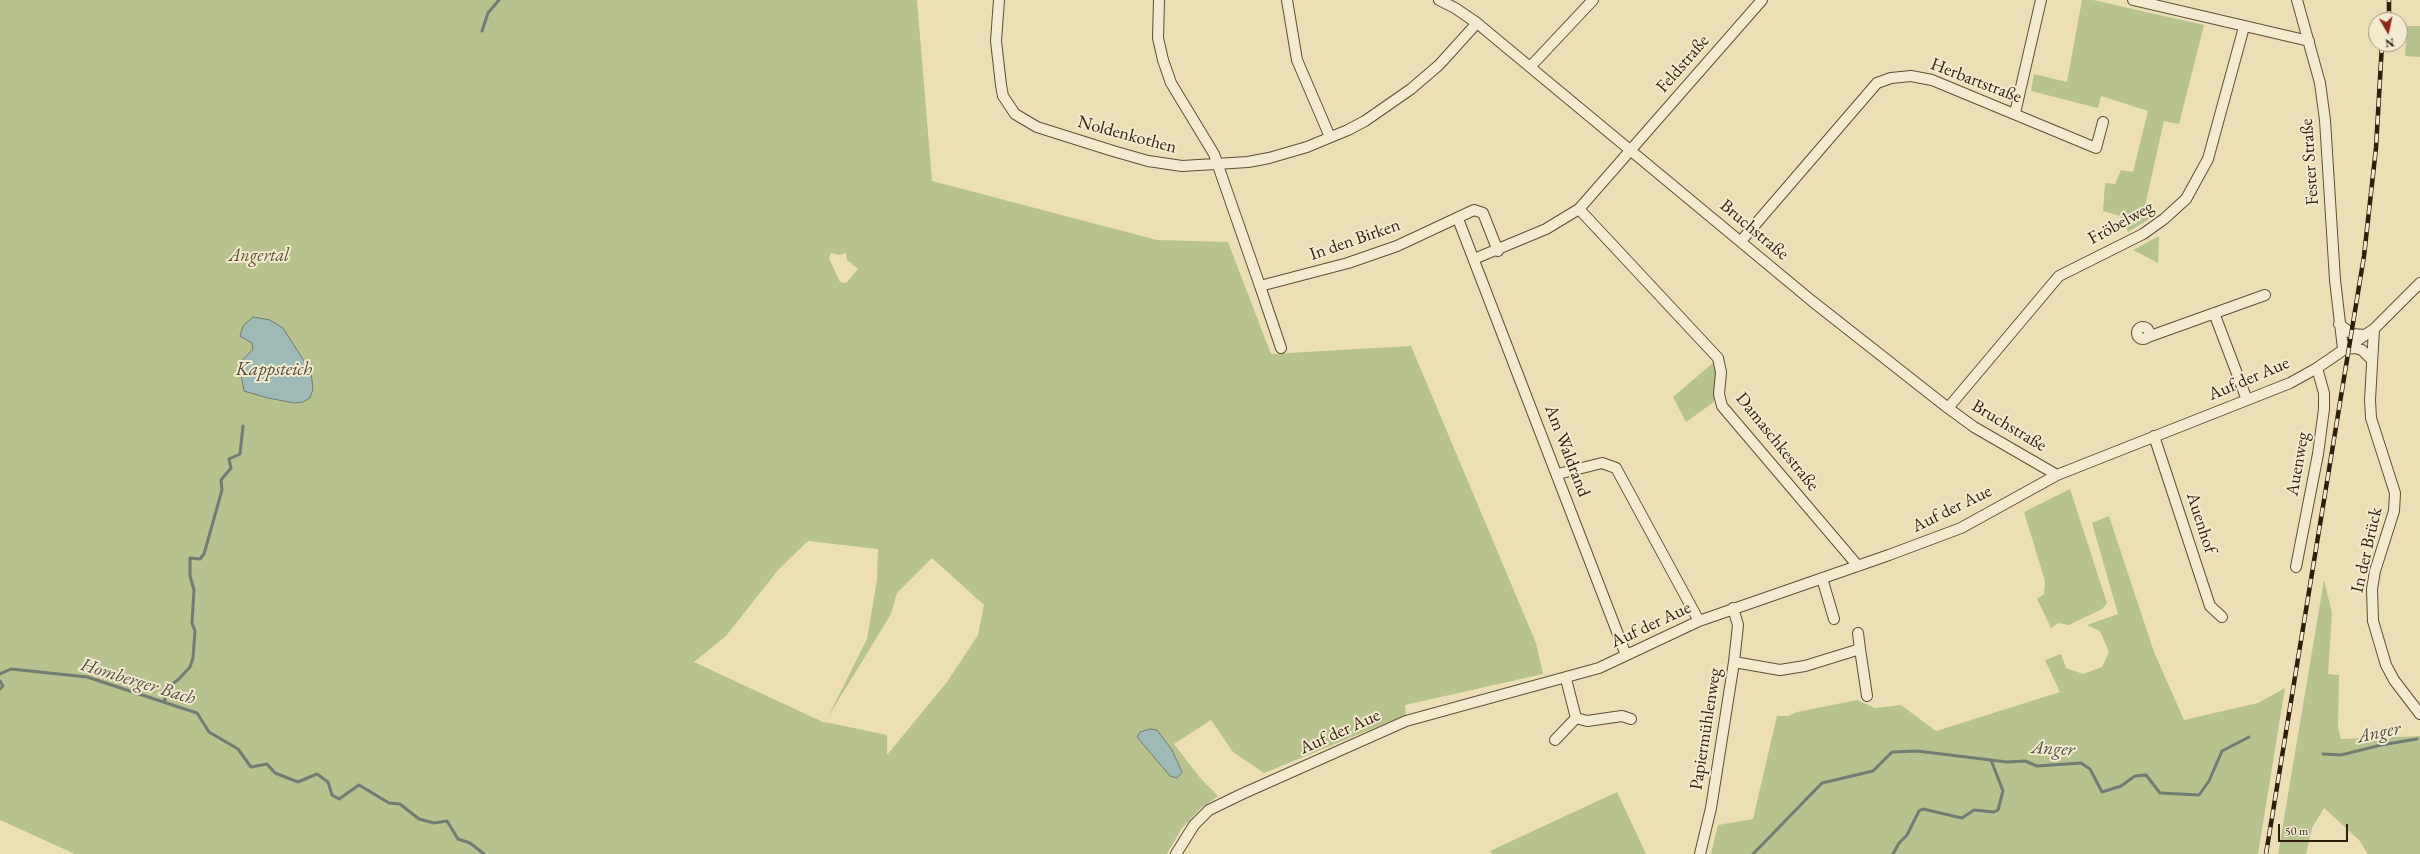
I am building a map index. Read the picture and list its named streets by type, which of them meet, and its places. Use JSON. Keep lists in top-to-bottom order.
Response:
{
  "streets": {
    "street": [
      "Feldstraße",
      "Herbartstraße",
      "Noldenkothen",
      "Fester Straße",
      "Fröbelweg",
      "Bruchstraße",
      "In den Birken",
      "Auf der Aue",
      "Damaschkestraße",
      "Am Waldrand",
      "Auenweg",
      "Auenhof",
      "In der Brück",
      "Papiermühlenweg"
    ]
  },
  "crossings": [
    ["Feldstraße", "Bruchstraße"],
    ["Herbartstraße", "Bruchstraße"],
    ["Noldenkothen", "Bruchstraße"],
    ["Fester Straße", "Auf der Aue"],
    ["Fröbelweg", "Bruchstraße"],
    ["Bruchstraße", "Auf der Aue"],
    ["Auf der Aue", "Damaschkestraße"],
    ["Auf der Aue", "Am Waldrand"],
    ["Auf der Aue", "Auenweg"],
    ["Auf der Aue", "Auenhof"],
    ["Auf der Aue", "In der Brück"],
    ["Auf der Aue", "Papiermühlenweg"]
  ],
  "water": ["Kappsteich", "Homberger Bach", "Anger"],
  "parks": ["Angertal"],
  "scale_bar": "50 m",
  "north": "bottom"
}
